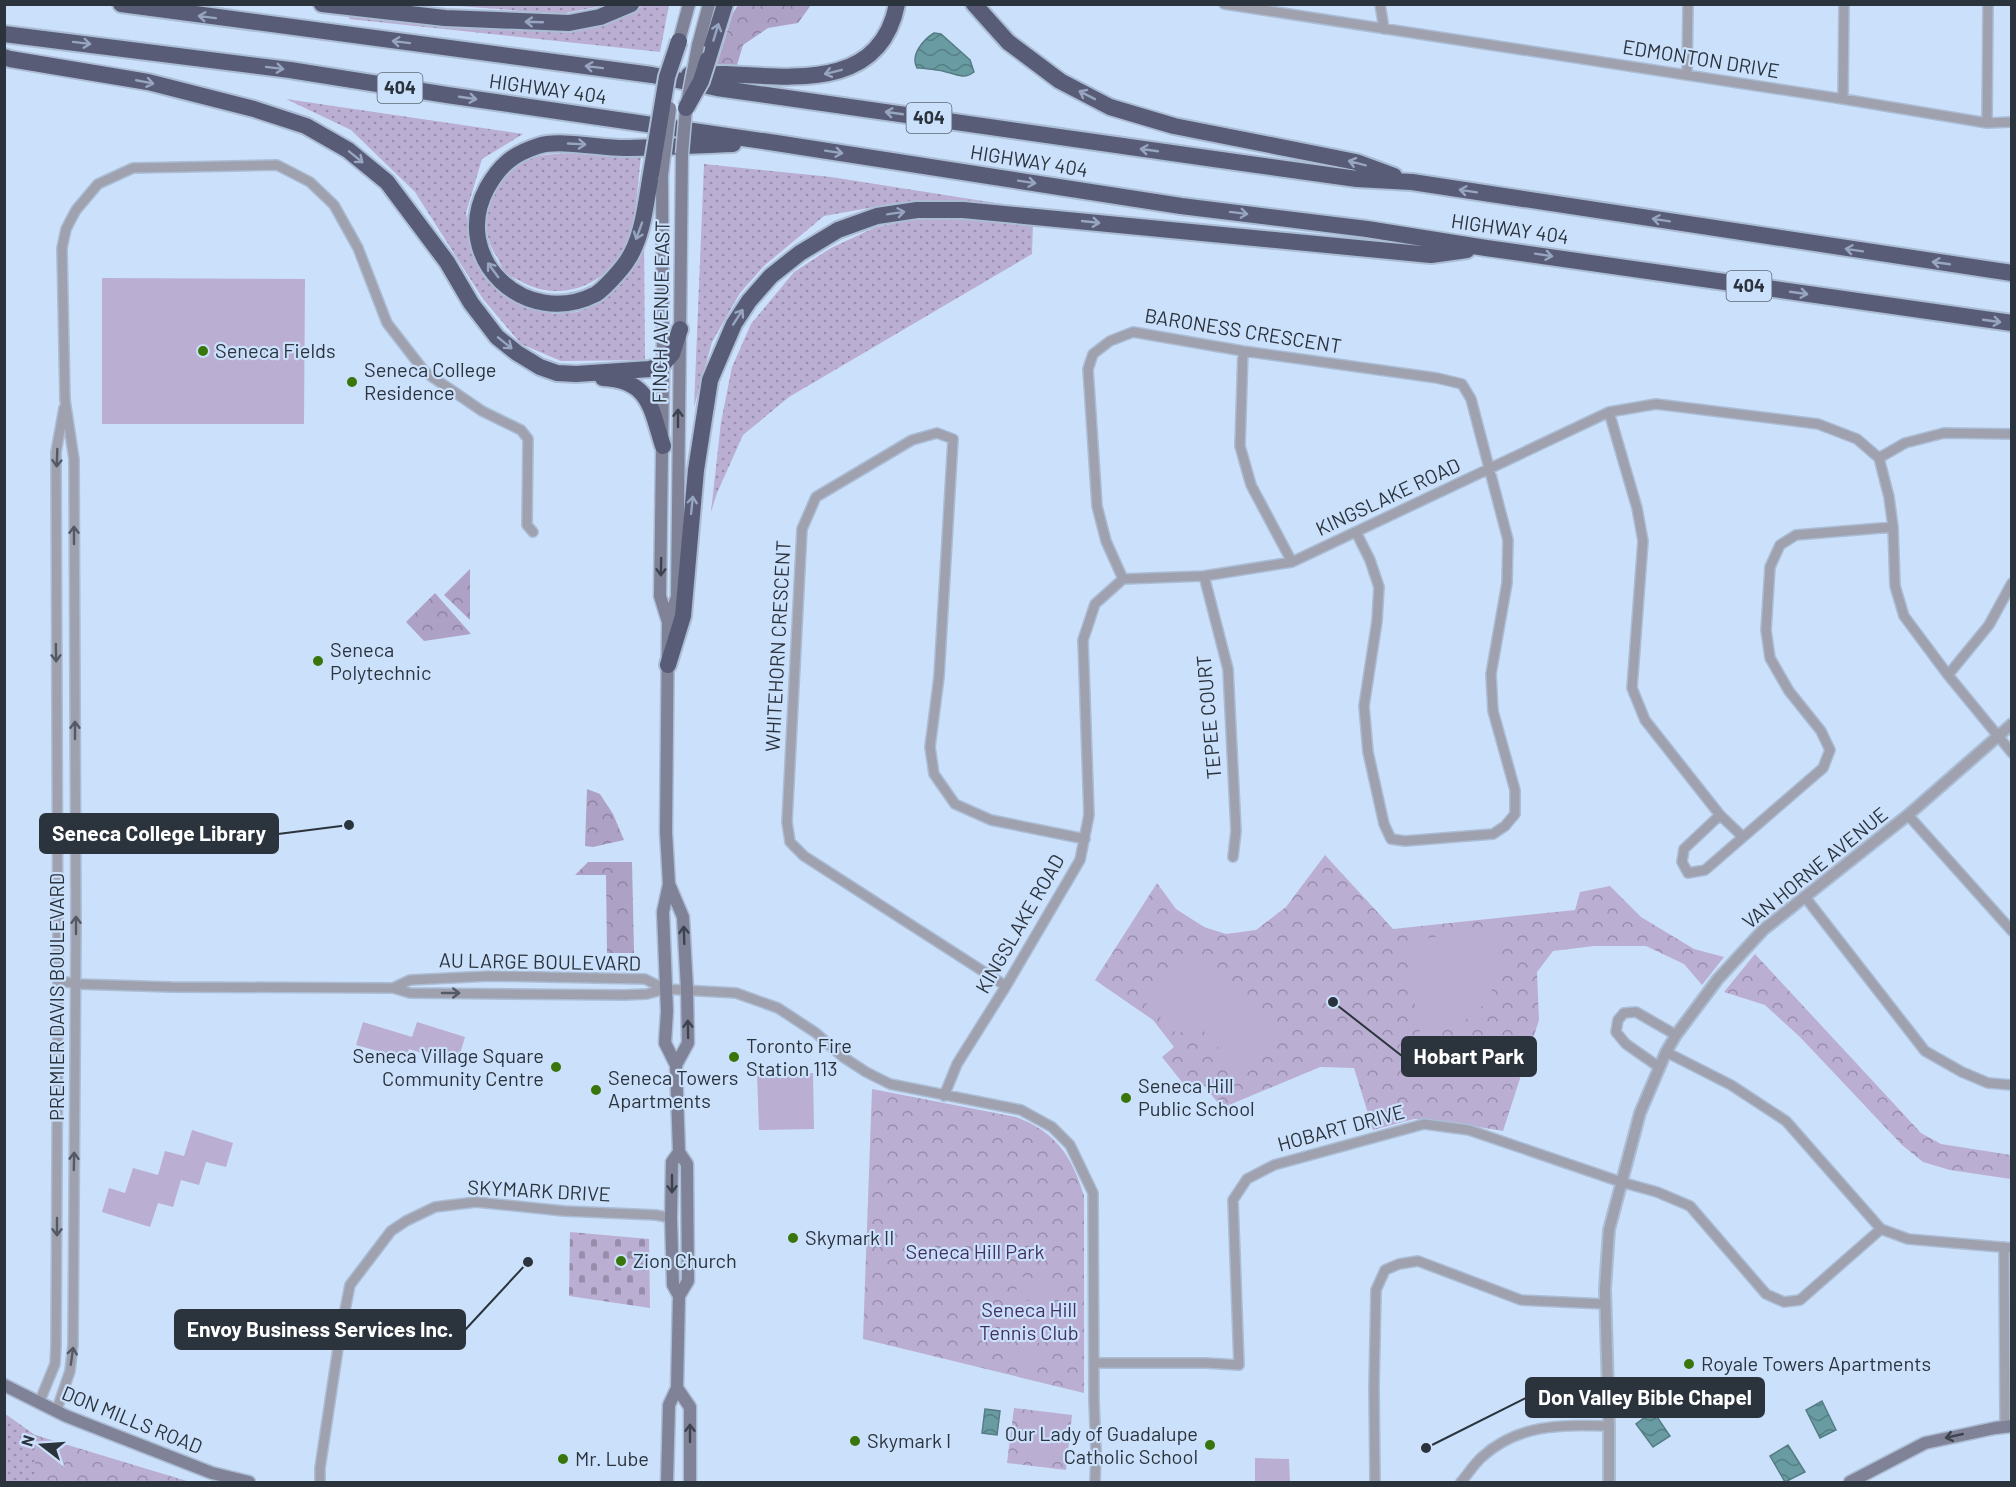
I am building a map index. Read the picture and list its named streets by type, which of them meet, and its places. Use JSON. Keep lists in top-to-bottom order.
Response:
{
  "streets": {
    "highway": ["404", "HIGHWAY 404"],
    "main road": ["FINCH AVENUE EAST", "DON MILLS ROAD"],
    "street": [
      "EDMONTON DRIVE",
      "BARONESS CRESCENT",
      "KINGSLAKE ROAD",
      "WHITEHORN CRESCENT",
      "TEPEE COURT",
      "VAN HORNE AVENUE",
      "AU LARGE BOULEVARD",
      "PREMIER DAVIS BOULEVARD",
      "HOBART DRIVE",
      "SKYMARK DRIVE"
    ]
  },
  "crossings": [
    ["FINCH AVENUE EAST", "AU LARGE BOULEVARD"],
    ["FINCH AVENUE EAST", "SKYMARK DRIVE"],
    ["BARONESS CRESCENT", "KINGSLAKE ROAD"],
    ["KINGSLAKE ROAD", "WHITEHORN CRESCENT"],
    ["KINGSLAKE ROAD", "TEPEE COURT"],
    ["VAN HORNE AVENUE", "HOBART DRIVE"],
    ["AU LARGE BOULEVARD", "PREMIER DAVIS BOULEVARD"],
    ["PREMIER DAVIS BOULEVARD", "DON MILLS ROAD"]
  ],
  "parks": ["Seneca Hill Park", "Seneca Hill Tennis Club"],
  "places": [
    "Seneca Fields",
    "Seneca College Residence",
    "Seneca Polytechnic",
    "Seneca College Library",
    "Hobart Park",
    "Toronto Fire Station 113",
    "Seneca Village Square Community Centre",
    "Seneca Towers Apartments",
    "Seneca Hill Public School",
    "Skymark II",
    "Zion Church",
    "Envoy Business Services Inc.",
    "Royale Towers Apartments",
    "Skymark I",
    "Our Lady of Guadalupe Catholic School",
    "Don Valley Bible Chapel",
    "Mr. Lube"
  ],
  "north": "left"
}
